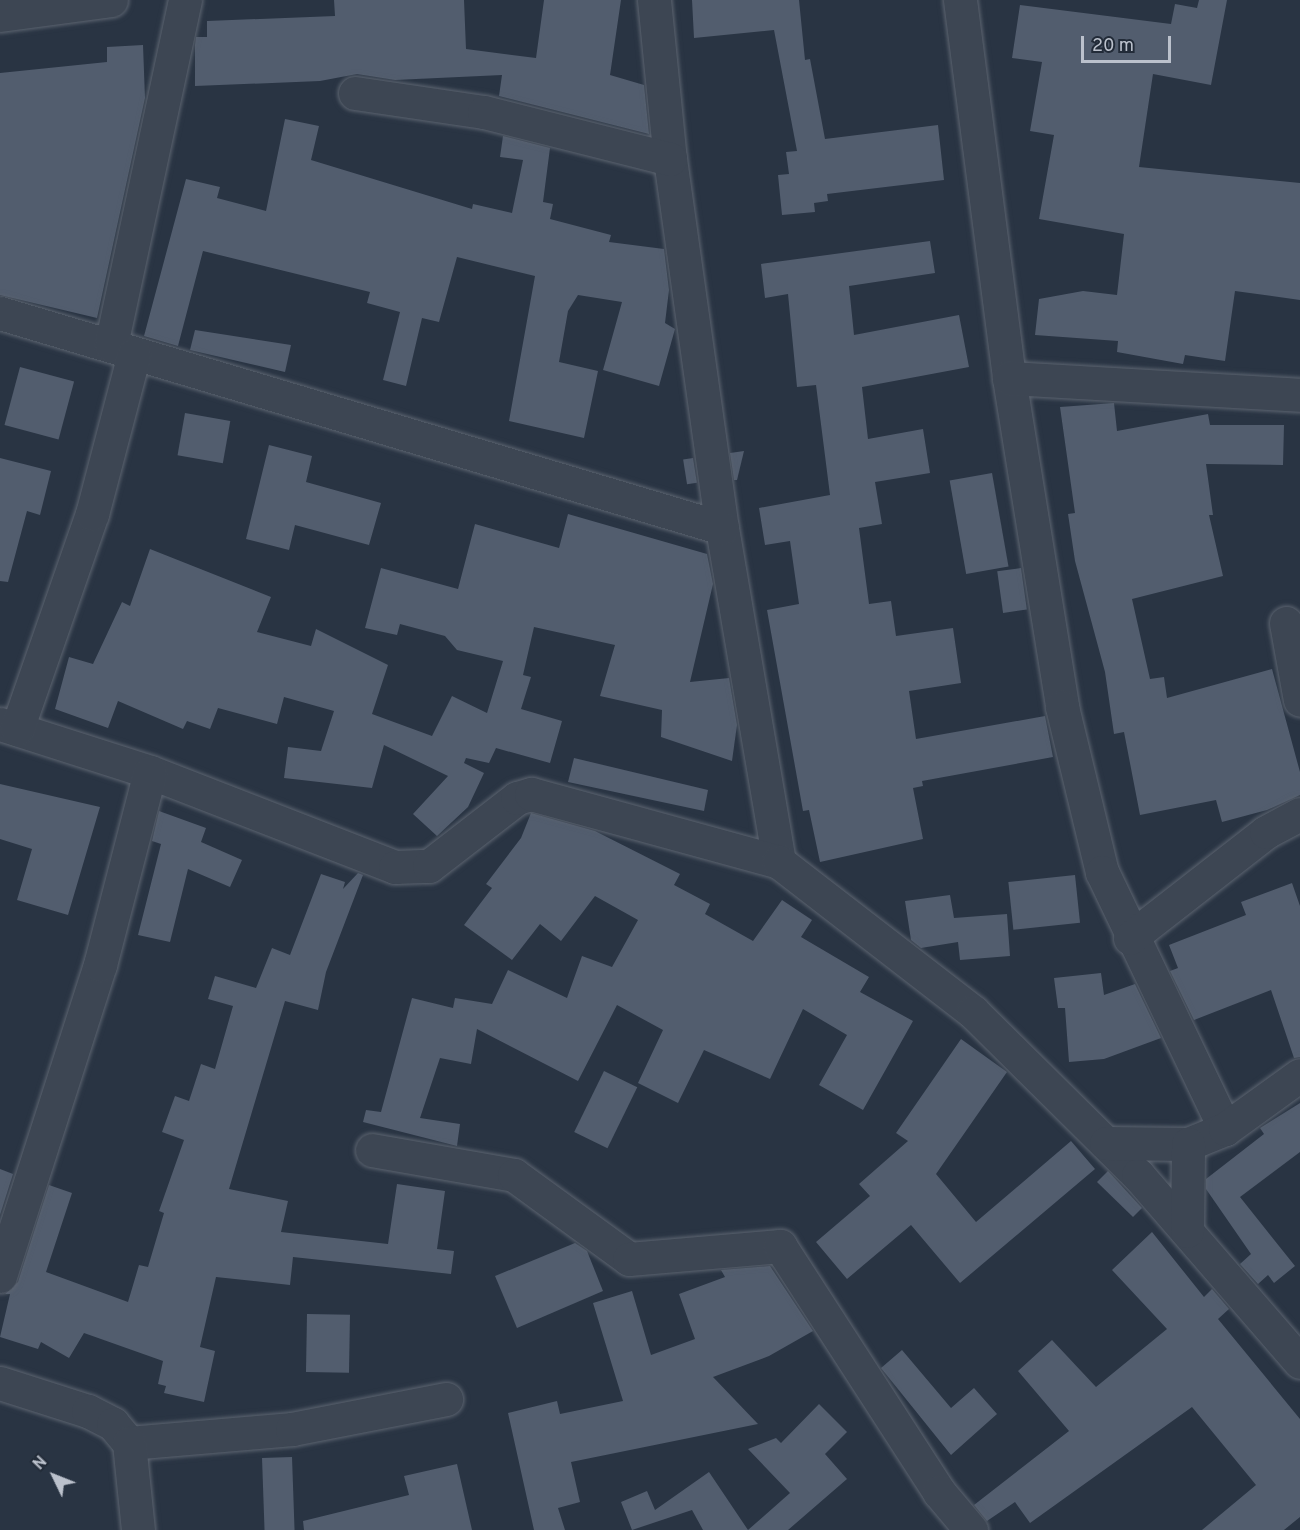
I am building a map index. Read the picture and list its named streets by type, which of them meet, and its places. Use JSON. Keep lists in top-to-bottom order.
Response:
{
  "scale_bar": "20 m",
  "north": "top left"
}
